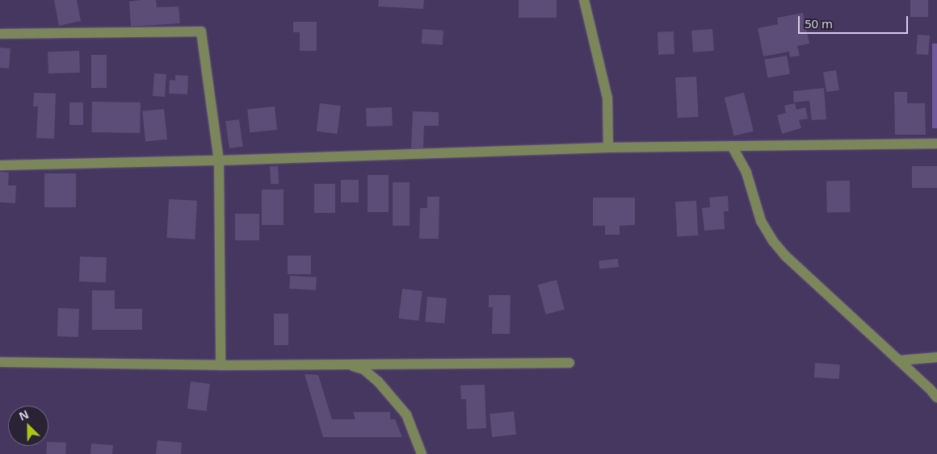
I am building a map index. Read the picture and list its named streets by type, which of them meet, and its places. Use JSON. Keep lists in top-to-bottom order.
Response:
{
  "scale_bar": "50 m",
  "north": "top left"
}
